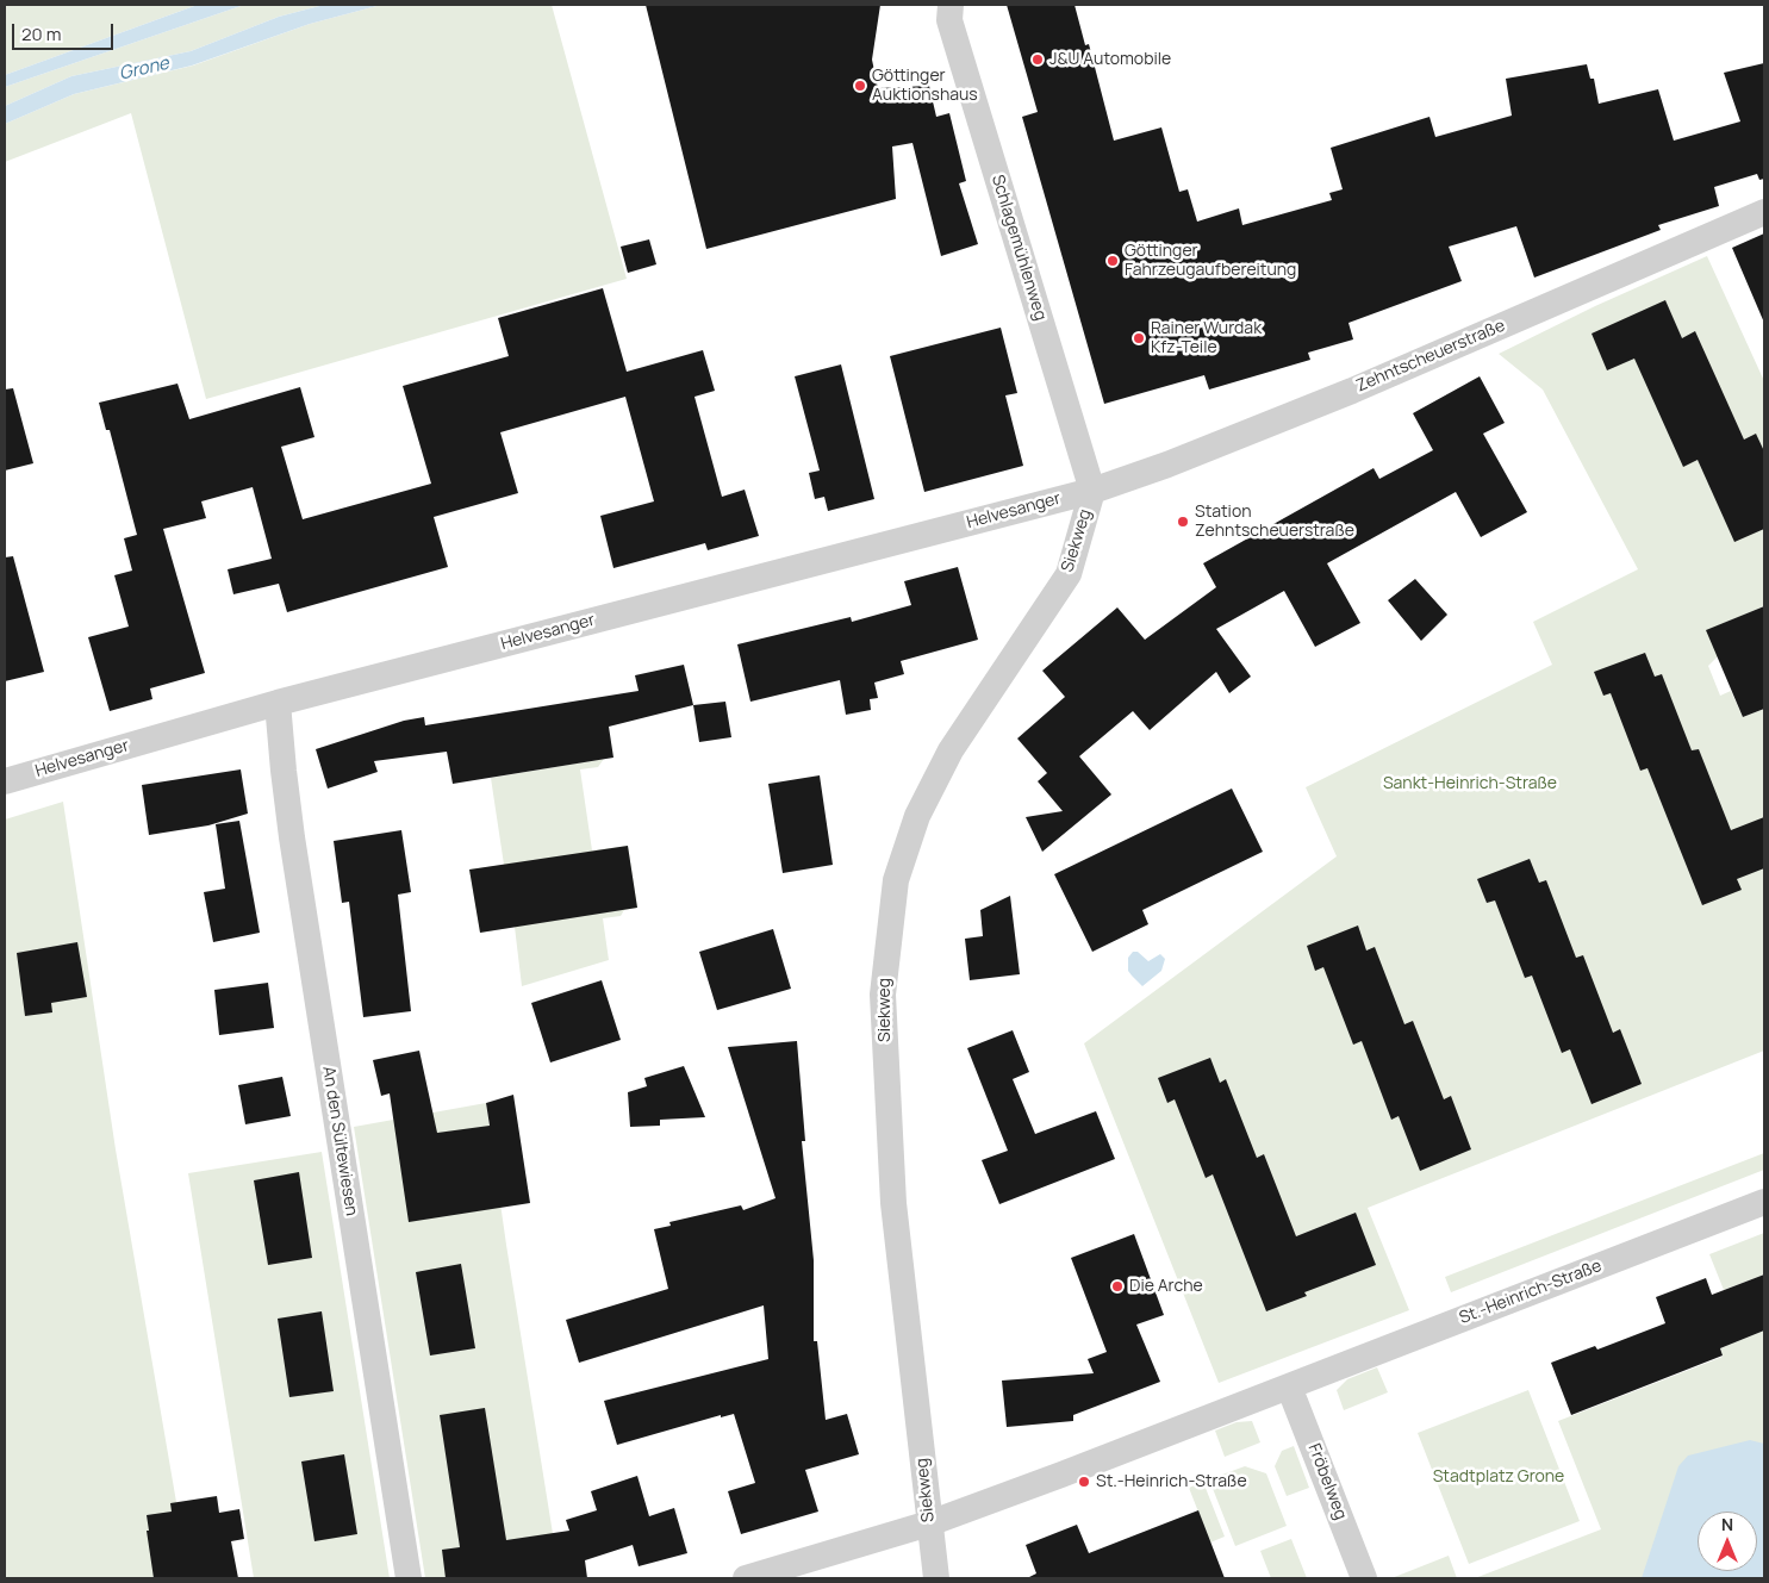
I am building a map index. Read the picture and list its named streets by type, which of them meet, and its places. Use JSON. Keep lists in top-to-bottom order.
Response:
{
  "streets": {
    "street": [
      "Schlagemühlenweg",
      "Zehntscheuerstraße",
      "Helvesanger",
      "Siekweg",
      "An den Sültewiesen",
      "St.-Heinrich-Straße",
      "Fröbelweg"
    ]
  },
  "crossings": [
    ["Schlagemühlenweg", "Zehntscheuerstraße"],
    ["Schlagemühlenweg", "Helvesanger"],
    ["Schlagemühlenweg", "Siekweg"],
    ["Zehntscheuerstraße", "Helvesanger"],
    ["Zehntscheuerstraße", "Siekweg"],
    ["Helvesanger", "Siekweg"],
    ["Helvesanger", "An den Sültewiesen"],
    ["Siekweg", "St.-Heinrich-Straße"],
    ["St.-Heinrich-Straße", "Fröbelweg"]
  ],
  "water": ["Grone"],
  "parks": ["Sankt-Heinrich-Straße", "Stadtplatz Grone"],
  "places": [
    "J&U Automobile",
    "Göttinger Auktionshaus",
    "Göttinger Fahrzeugaufbereitung",
    "Rainer Wurdak Kfz-Teile",
    "Station Zehntscheuerstraße",
    "Die Arche",
    "St.-Heinrich-Straße"
  ],
  "scale_bar": "20 m",
  "north": "top"
}
